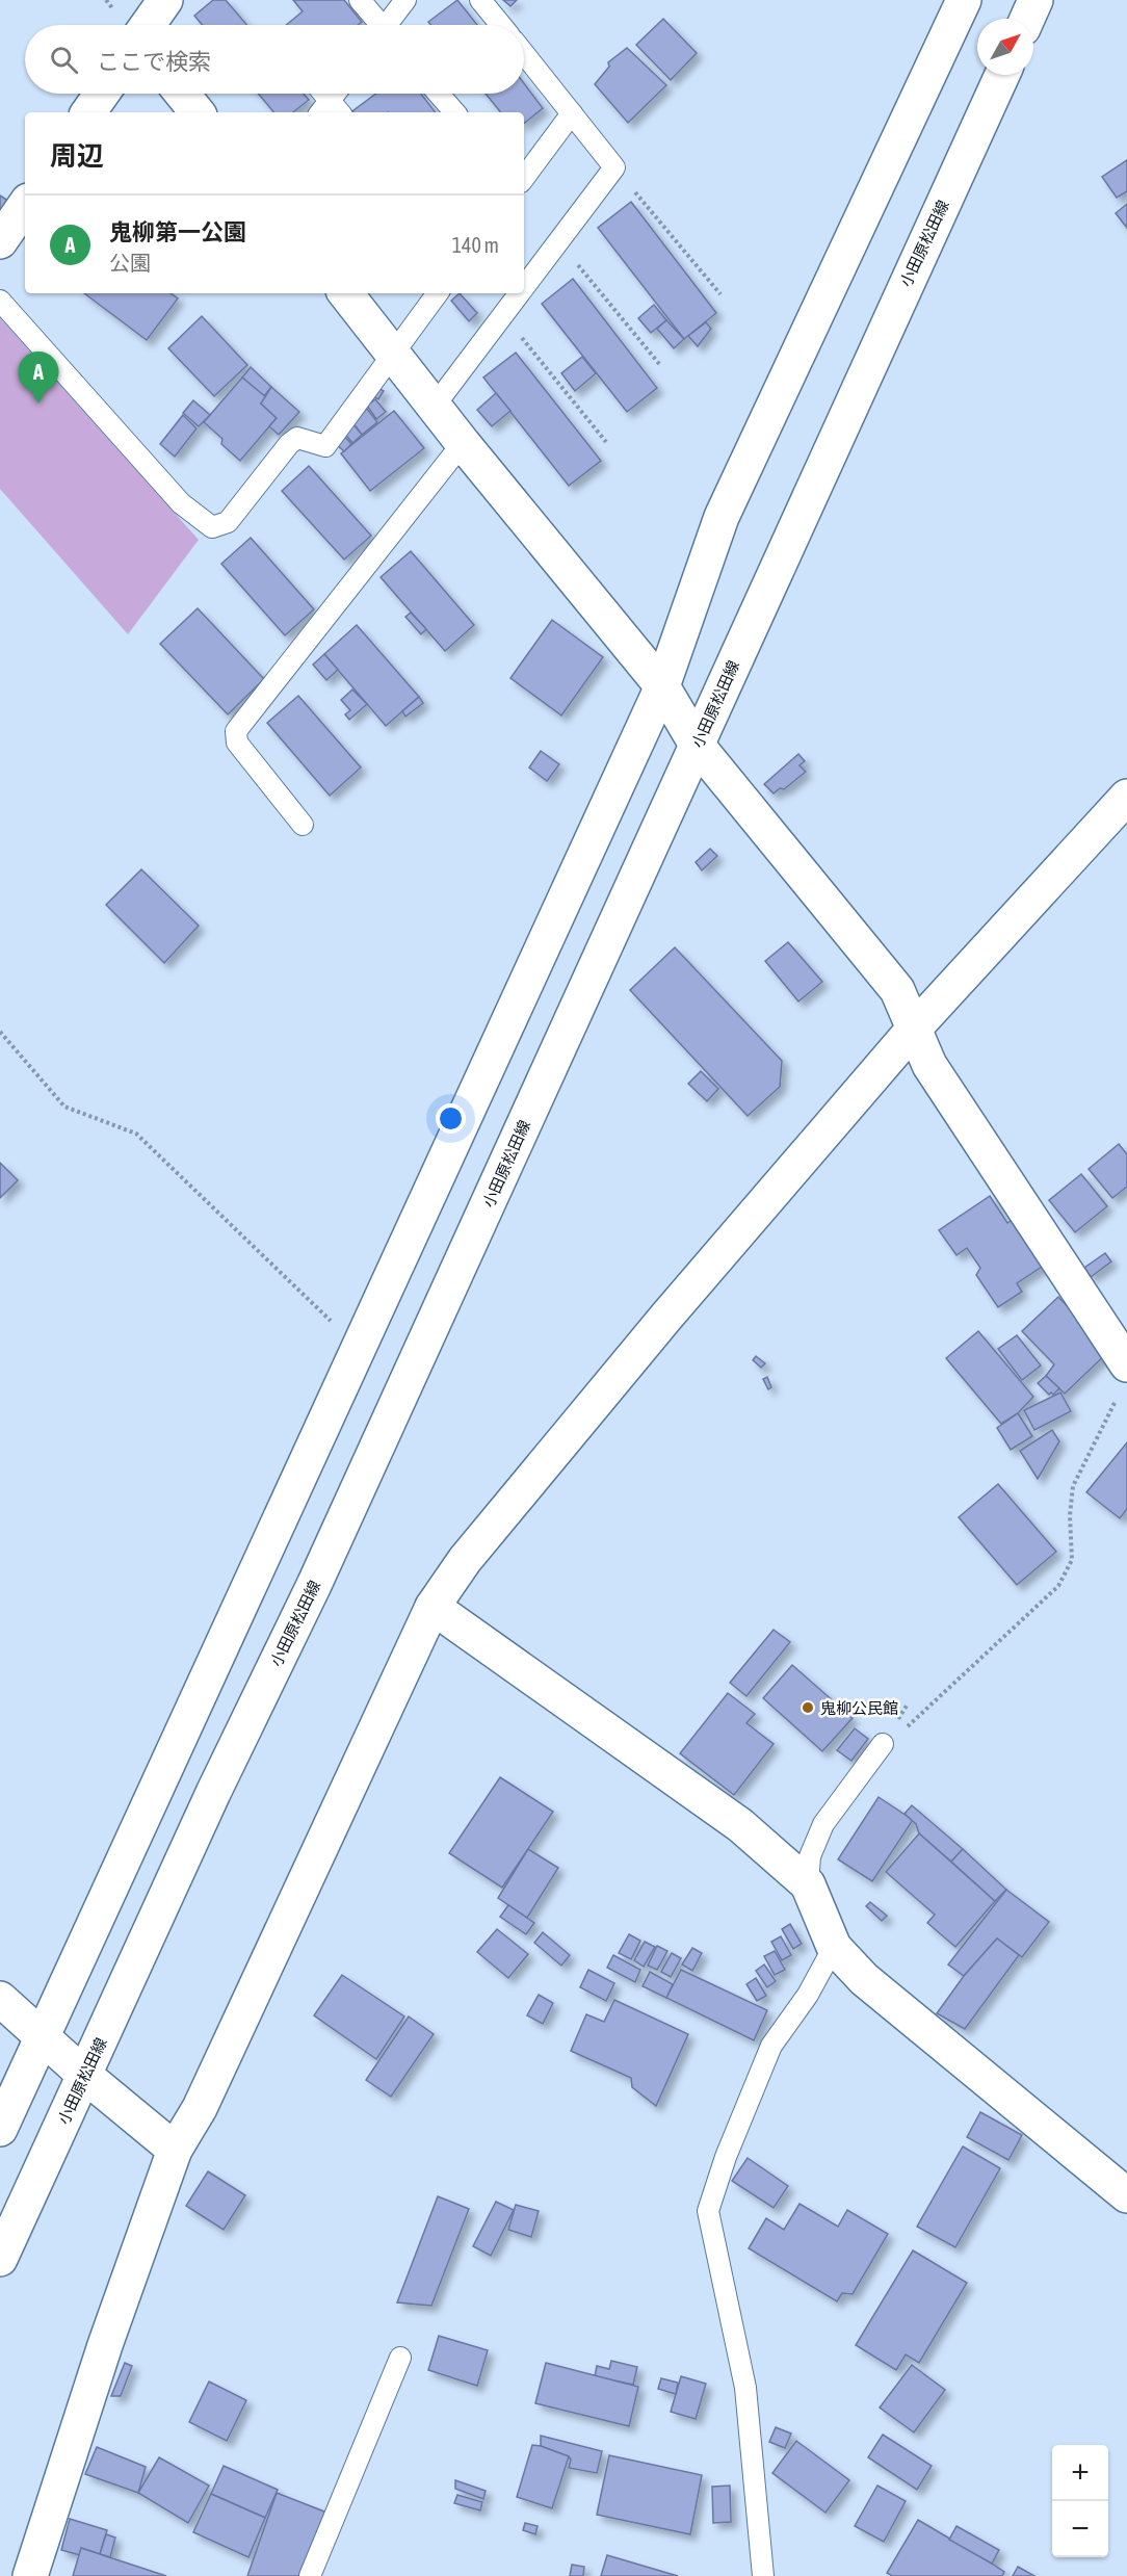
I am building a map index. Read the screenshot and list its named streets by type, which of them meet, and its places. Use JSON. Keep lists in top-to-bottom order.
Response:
{
  "streets": {
    "street": ["小田原松田線"]
  },
  "places": ["鬼柳公民館"],
  "north": "top right",
  "page": {
    "search": "ここで検索",
    "heading": "周辺",
    "list": [
      {
        "mark": "A",
        "name": "鬼柳第一公園",
        "note": "公園",
        "value": "140 m"
      }
    ],
    "pins": "A",
    "map_buttons": ["+", "−"]
  }
}
